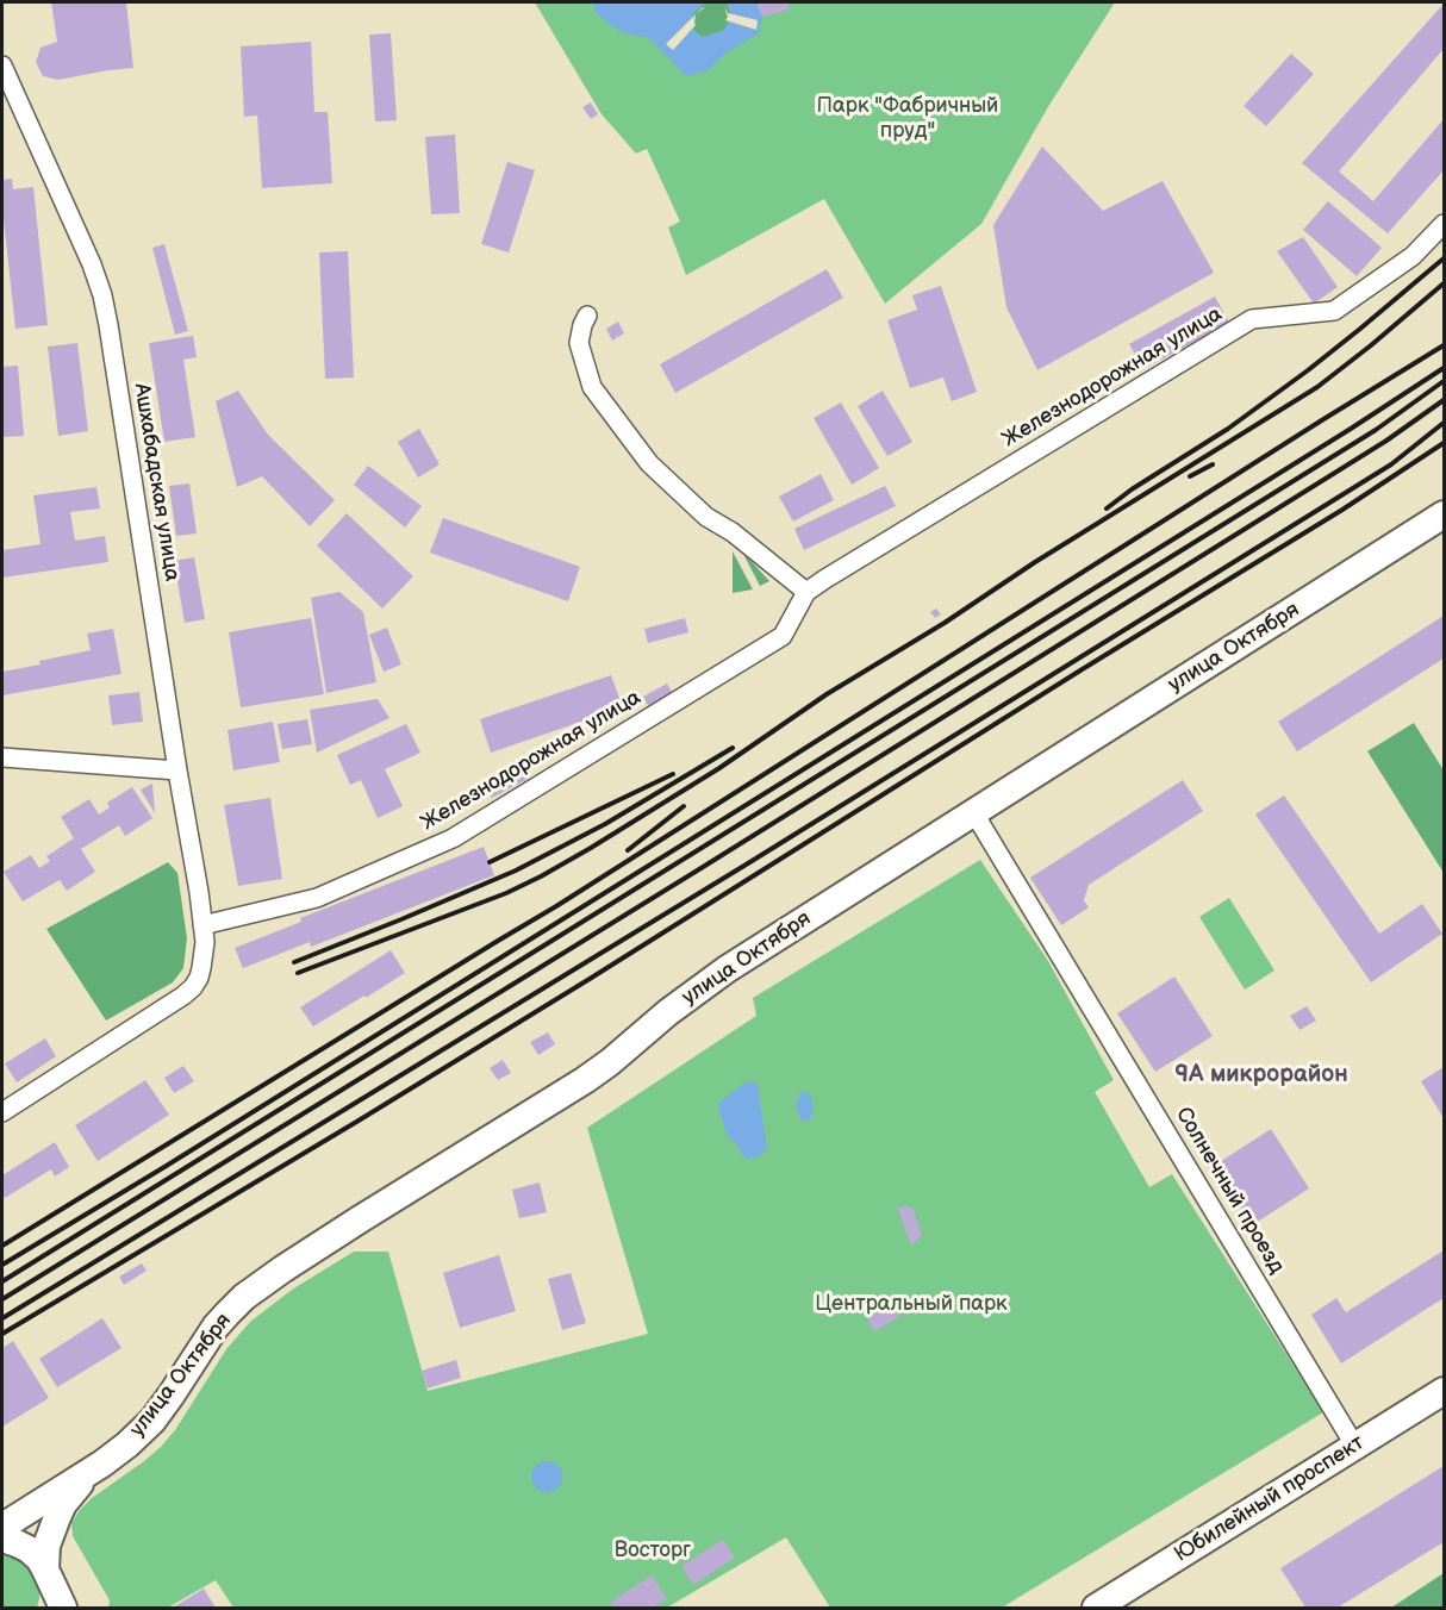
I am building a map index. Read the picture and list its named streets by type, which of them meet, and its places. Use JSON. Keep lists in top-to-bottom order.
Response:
{
  "streets": {
    "street": [
      "Железнодорожная улица",
      "Ашхабадская улица",
      "улица Октября",
      "Солнечный проезд",
      "Юбилейный проспект"
    ]
  },
  "crossings": [
    ["Железнодорожная улица", "Ашхабадская улица"],
    ["улица Октября", "Солнечный проезд"],
    ["Солнечный проезд", "Юбилейный проспект"]
  ],
  "districts": ["9А микрорайон"],
  "parks": ["Парк \"Фабричный пруд\"", "Центральный парк", "Восторг"]
}
